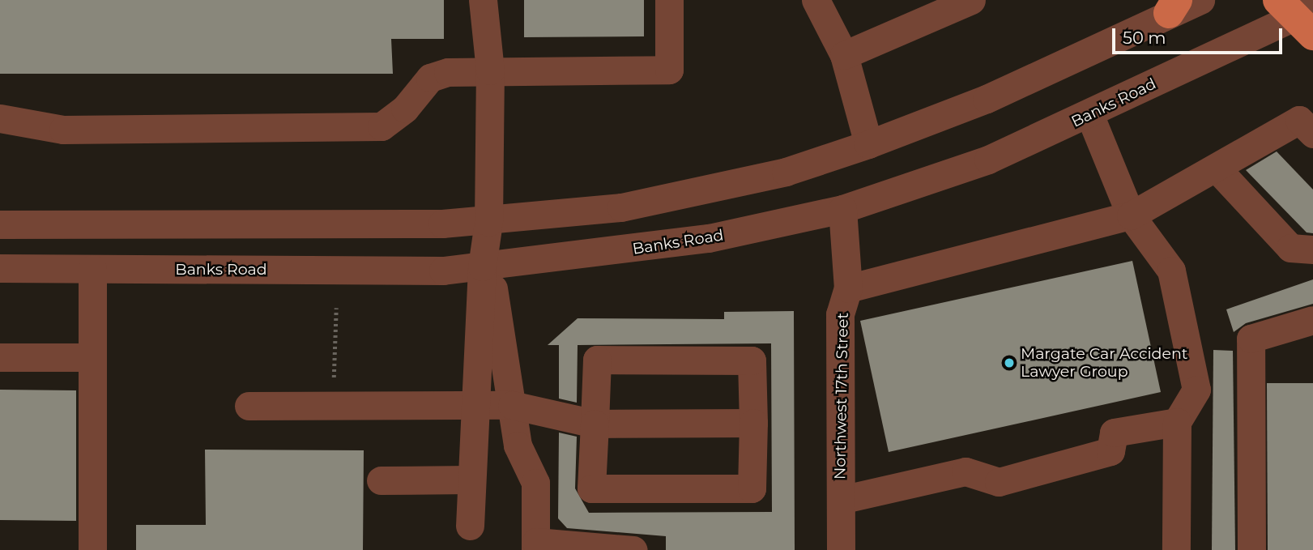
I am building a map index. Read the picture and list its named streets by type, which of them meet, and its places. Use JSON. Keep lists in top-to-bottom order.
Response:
{
  "streets": {
    "street": ["Banks Road", "Northwest 17th Street"]
  },
  "crossings": [
    ["Banks Road", "Northwest 17th Street"]
  ],
  "places": ["Margate Car Accident Lawyer Group"],
  "scale_bar": "50 m"
}
